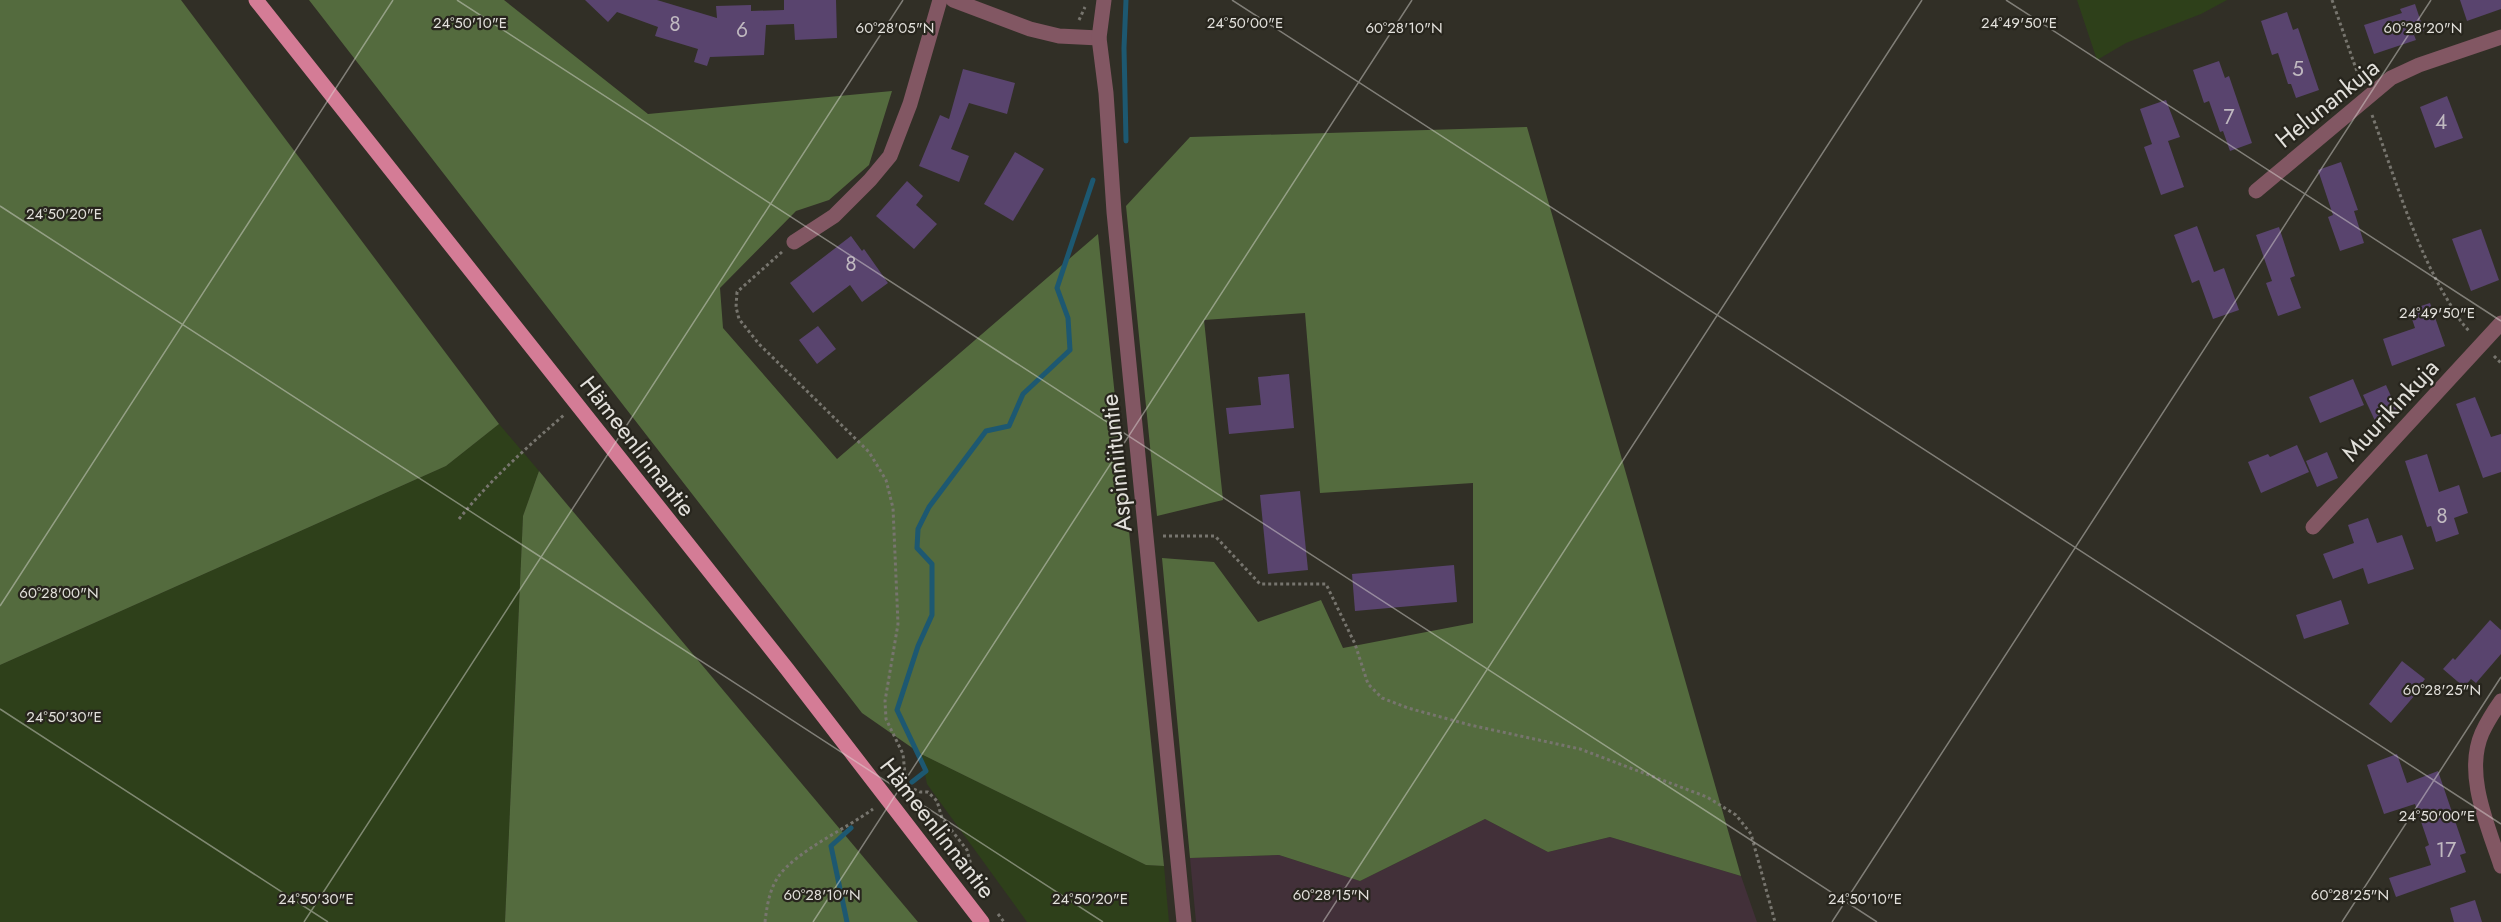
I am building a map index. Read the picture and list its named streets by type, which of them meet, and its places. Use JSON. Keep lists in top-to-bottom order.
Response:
{
  "streets": {
    "main road": ["Hämeenlinnantie"],
    "street": ["Helunankuja", "Muurikinkuja", "Aspinniituntie"]
  },
  "house_numbers": [
    "8",
    "6",
    "5",
    "7",
    "4",
    "8",
    "8",
    "17"
  ],
  "coordinates": [
    "24°50'10\"E",
    "24°50'00\"E",
    "24°49'50\"E",
    "60°28'10\"N",
    "60°28'20\"N",
    "60°28'05\"N",
    "24°50'20\"E",
    "60°28'00\"N",
    "60°28'25\"N",
    "24°50'30\"E",
    "60°28'15\"N"
  ]
}
